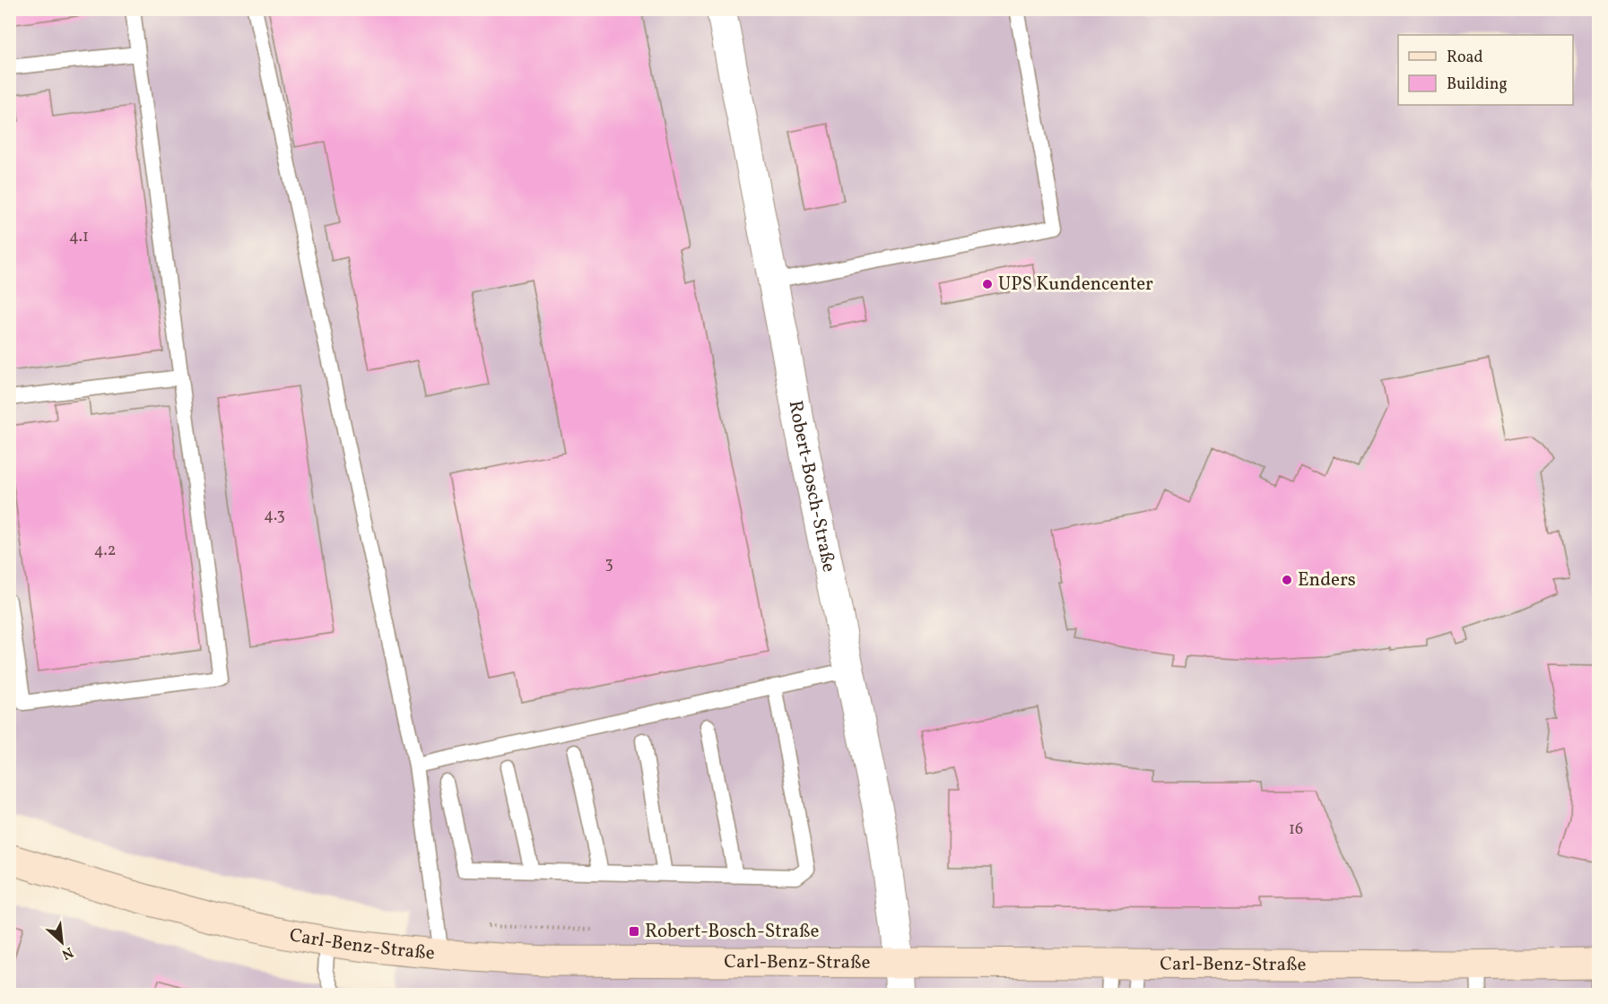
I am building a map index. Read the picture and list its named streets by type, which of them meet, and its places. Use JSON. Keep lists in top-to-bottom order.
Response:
{
  "streets": {
    "main road": ["Carl-Benz-Straße"],
    "street": ["Robert-Bosch-Straße"]
  },
  "crossings": [
    ["Robert-Bosch-Straße", "Carl-Benz-Straße"]
  ],
  "places": {
    "other": ["UPS Kundencenter", "Enders"],
    "transit": ["Robert-Bosch-Straße"]
  },
  "house_numbers": [
    "4.1",
    "4.3",
    "4.2",
    "3",
    "16"
  ],
  "legend": ["Road", "Building"],
  "north": "bottom right"
}
